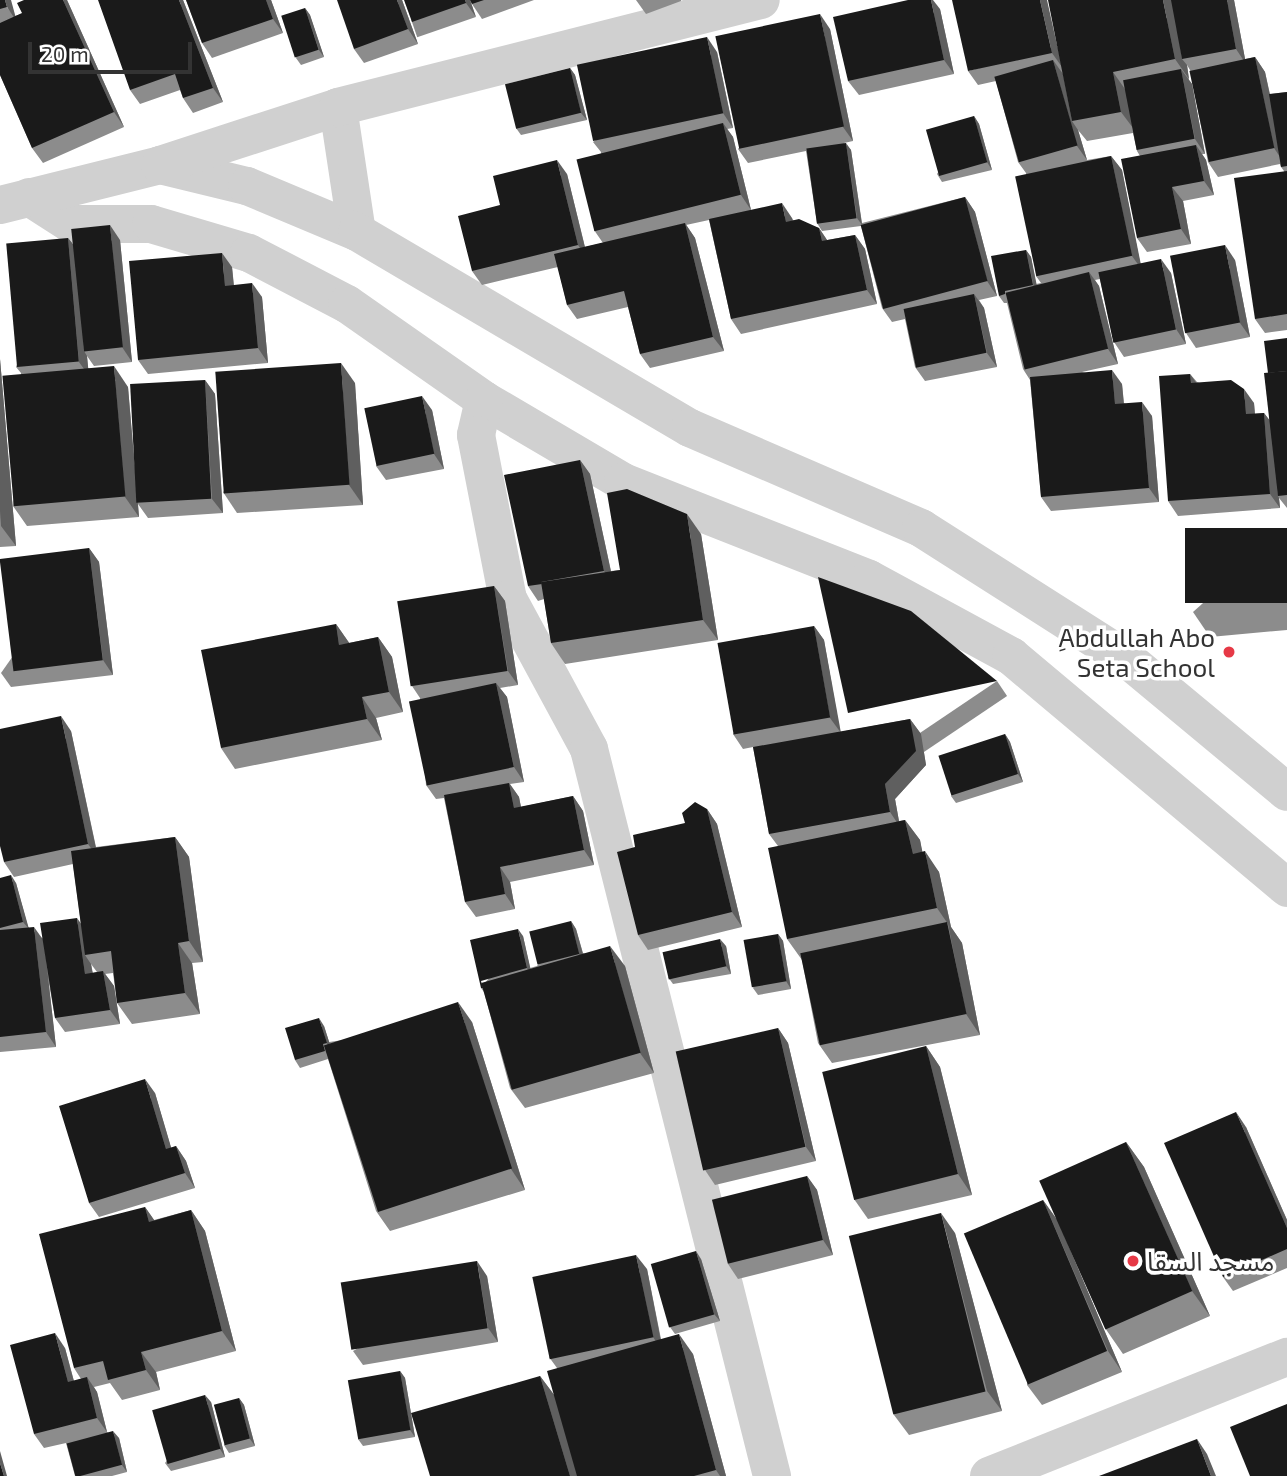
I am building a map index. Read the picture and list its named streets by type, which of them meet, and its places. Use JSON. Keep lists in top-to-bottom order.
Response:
{
  "places": ["ِAbdullah Abo Seta School", "مسجد السقا"],
  "scale_bar": "20 m"
}
